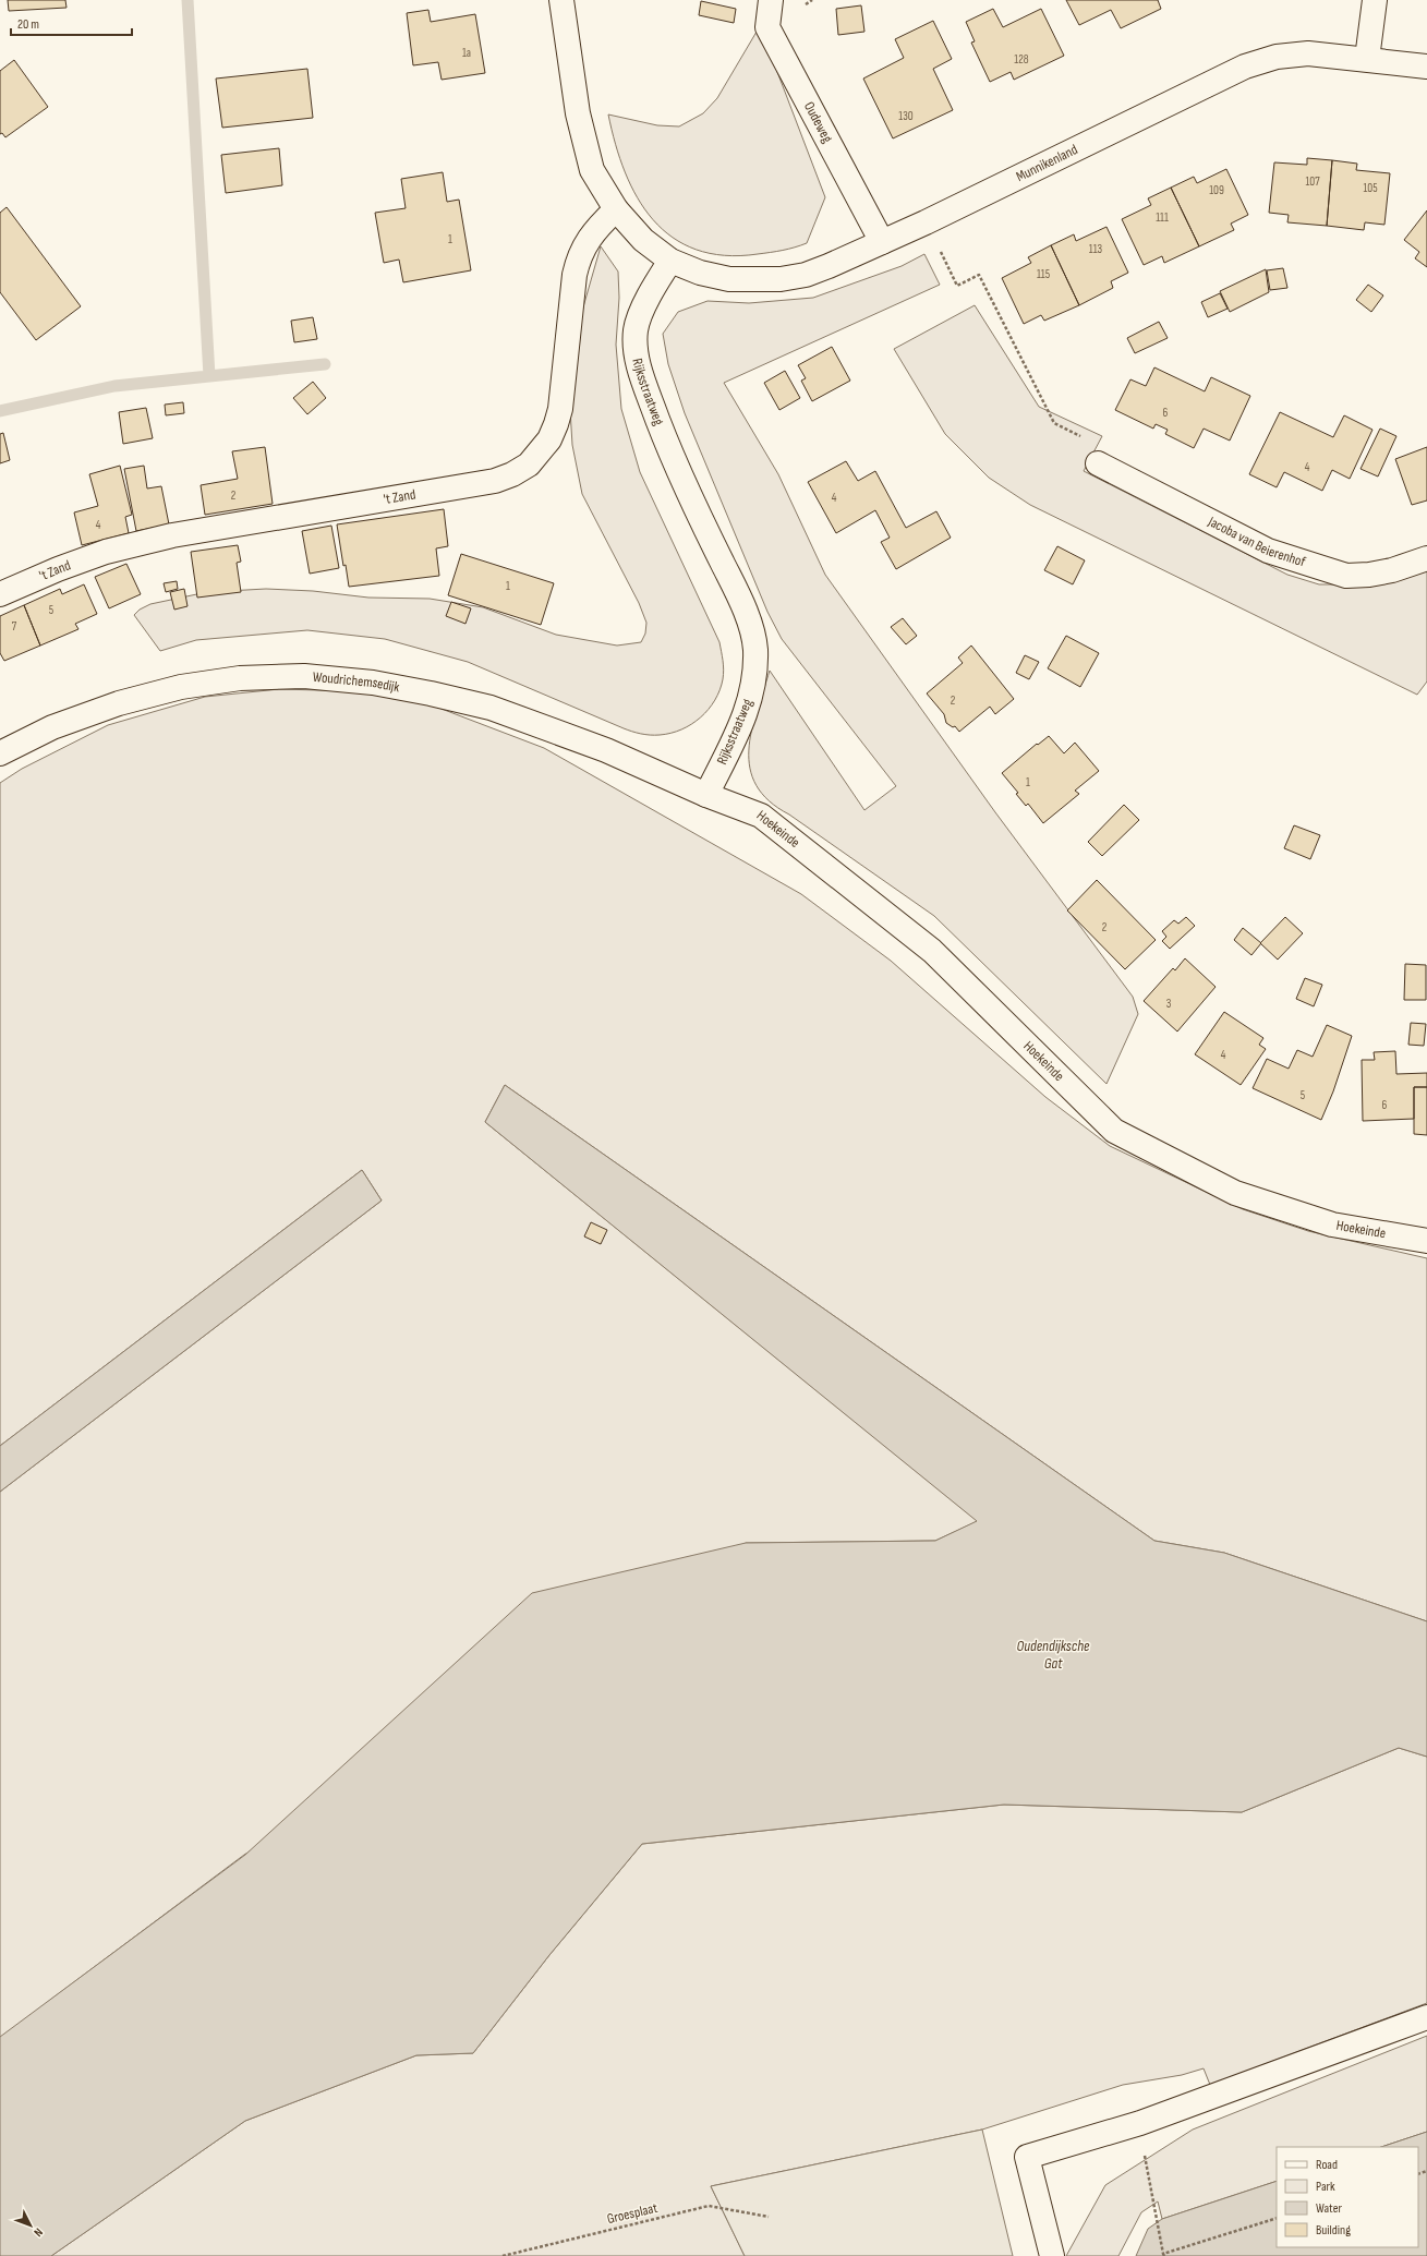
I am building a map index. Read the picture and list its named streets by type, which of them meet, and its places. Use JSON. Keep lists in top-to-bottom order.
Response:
{
  "streets": {
    "street": [
      "Oudeweg",
      "Munnikenland",
      "Rijksstraatweg",
      "'t Zand",
      "Jacoba van Beierenhof",
      "Woudrichemsedijk",
      "Hoekeinde"
    ],
    "path": ["Groesplaat"]
  },
  "crossings": [
    ["Oudeweg", "Munnikenland"],
    ["Munnikenland", "Rijksstraatweg"],
    ["Rijksstraatweg", "Woudrichemsedijk"],
    ["Rijksstraatweg", "Hoekeinde"],
    ["Woudrichemsedijk", "Hoekeinde"]
  ],
  "water": ["Oudendijksche Gat"],
  "house_numbers": [
    "1a",
    "128",
    "130",
    "107",
    "105",
    "109",
    "111",
    "1",
    "113",
    "115",
    "6",
    "4",
    "2",
    "4",
    "4",
    "1",
    "5",
    "7",
    "2",
    "1",
    "2",
    "3",
    "4",
    "5",
    "6"
  ],
  "legend": [
    "Road",
    "Park",
    "Water",
    "Building"
  ],
  "scale_bar": "20 m",
  "north": "bottom right"
}
